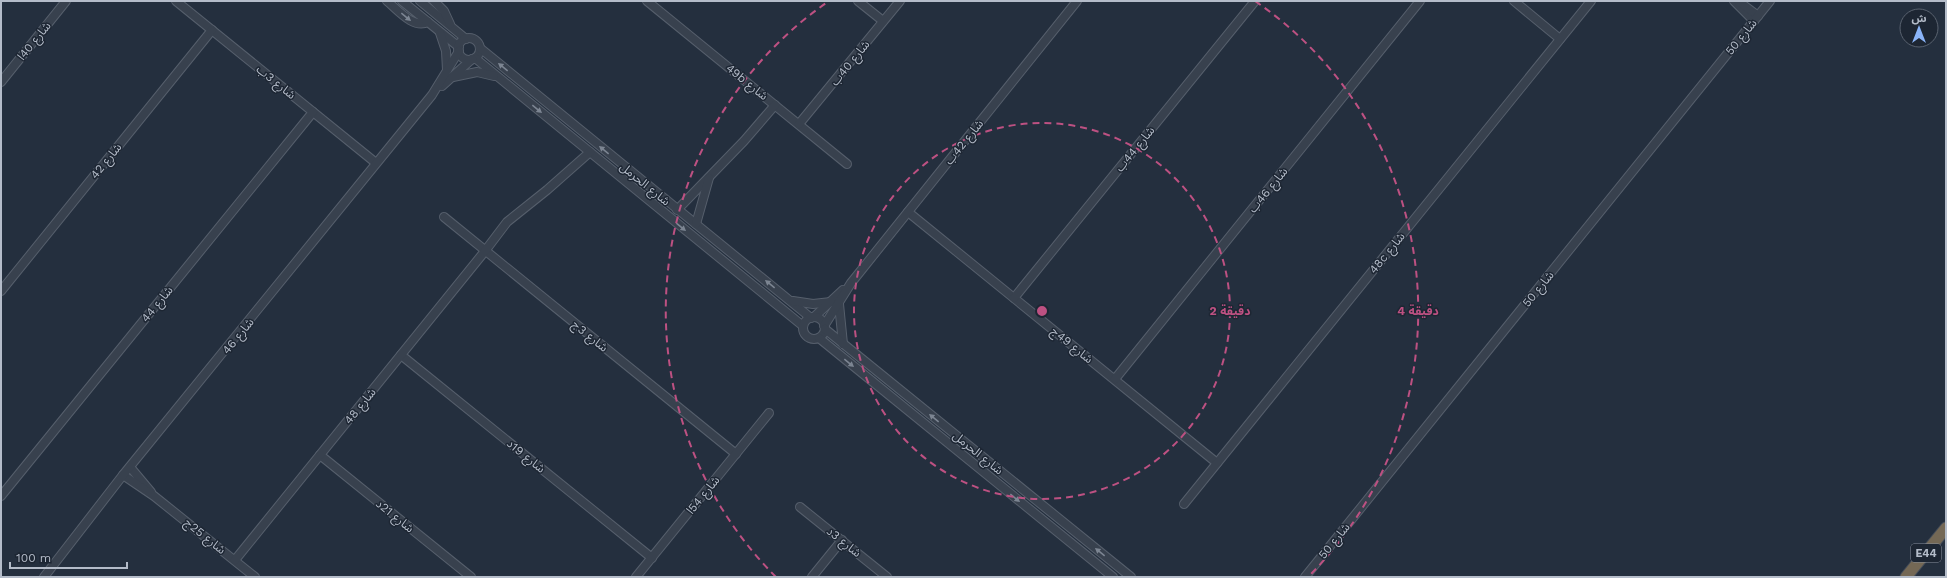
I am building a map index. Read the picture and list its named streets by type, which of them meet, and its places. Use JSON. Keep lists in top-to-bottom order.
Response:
{
  "streets": {
    "highway": ["E44"],
    "street": [
      "شارع 50",
      "شارع 40ا",
      "شارع 40ب",
      "شارع 3ب",
      "49b شارع",
      "شارع 42ب",
      "شارع 44ب",
      "شارع 42",
      "شارع الحرمل",
      "شارع 46ب",
      "48c شارع",
      "شارع 44",
      "شارع 46",
      "شارع 3ج",
      "شارع 49ج",
      "شارع 48",
      "شارع 19د",
      "شارع 54ا",
      "شارع 21د",
      "شارع 25ج",
      "شارع 3د"
    ]
  },
  "crossings": [
    ["شارع 40ب", "49b شارع"],
    ["شارع 3ب", "شارع 42"],
    ["شارع 3ب", "شارع 44"],
    ["شارع 3ب", "شارع 46"],
    ["شارع 42ب", "شارع الحرمل"],
    ["شارع 42ب", "شارع 49ج"],
    ["شارع 44ب", "شارع 49ج"],
    ["شارع الحرمل", "شارع 46"],
    ["شارع الحرمل", "شارع 48"],
    ["شارع 46ب", "شارع 49ج"],
    ["48c شارع", "شارع 49ج"],
    ["شارع 46", "شارع 25ج"],
    ["شارع 3ج", "شارع 48"],
    ["شارع 3ج", "شارع 54ا"],
    ["شارع 48", "شارع 19د"],
    ["شارع 48", "شارع 21د"],
    ["شارع 48", "شارع 25ج"],
    ["شارع 19د", "شارع 54ا"]
  ],
  "scale_bar": "100 m",
  "north": "top",
  "rings": ["2 دقيقة", "4 دقيقة"]
}
